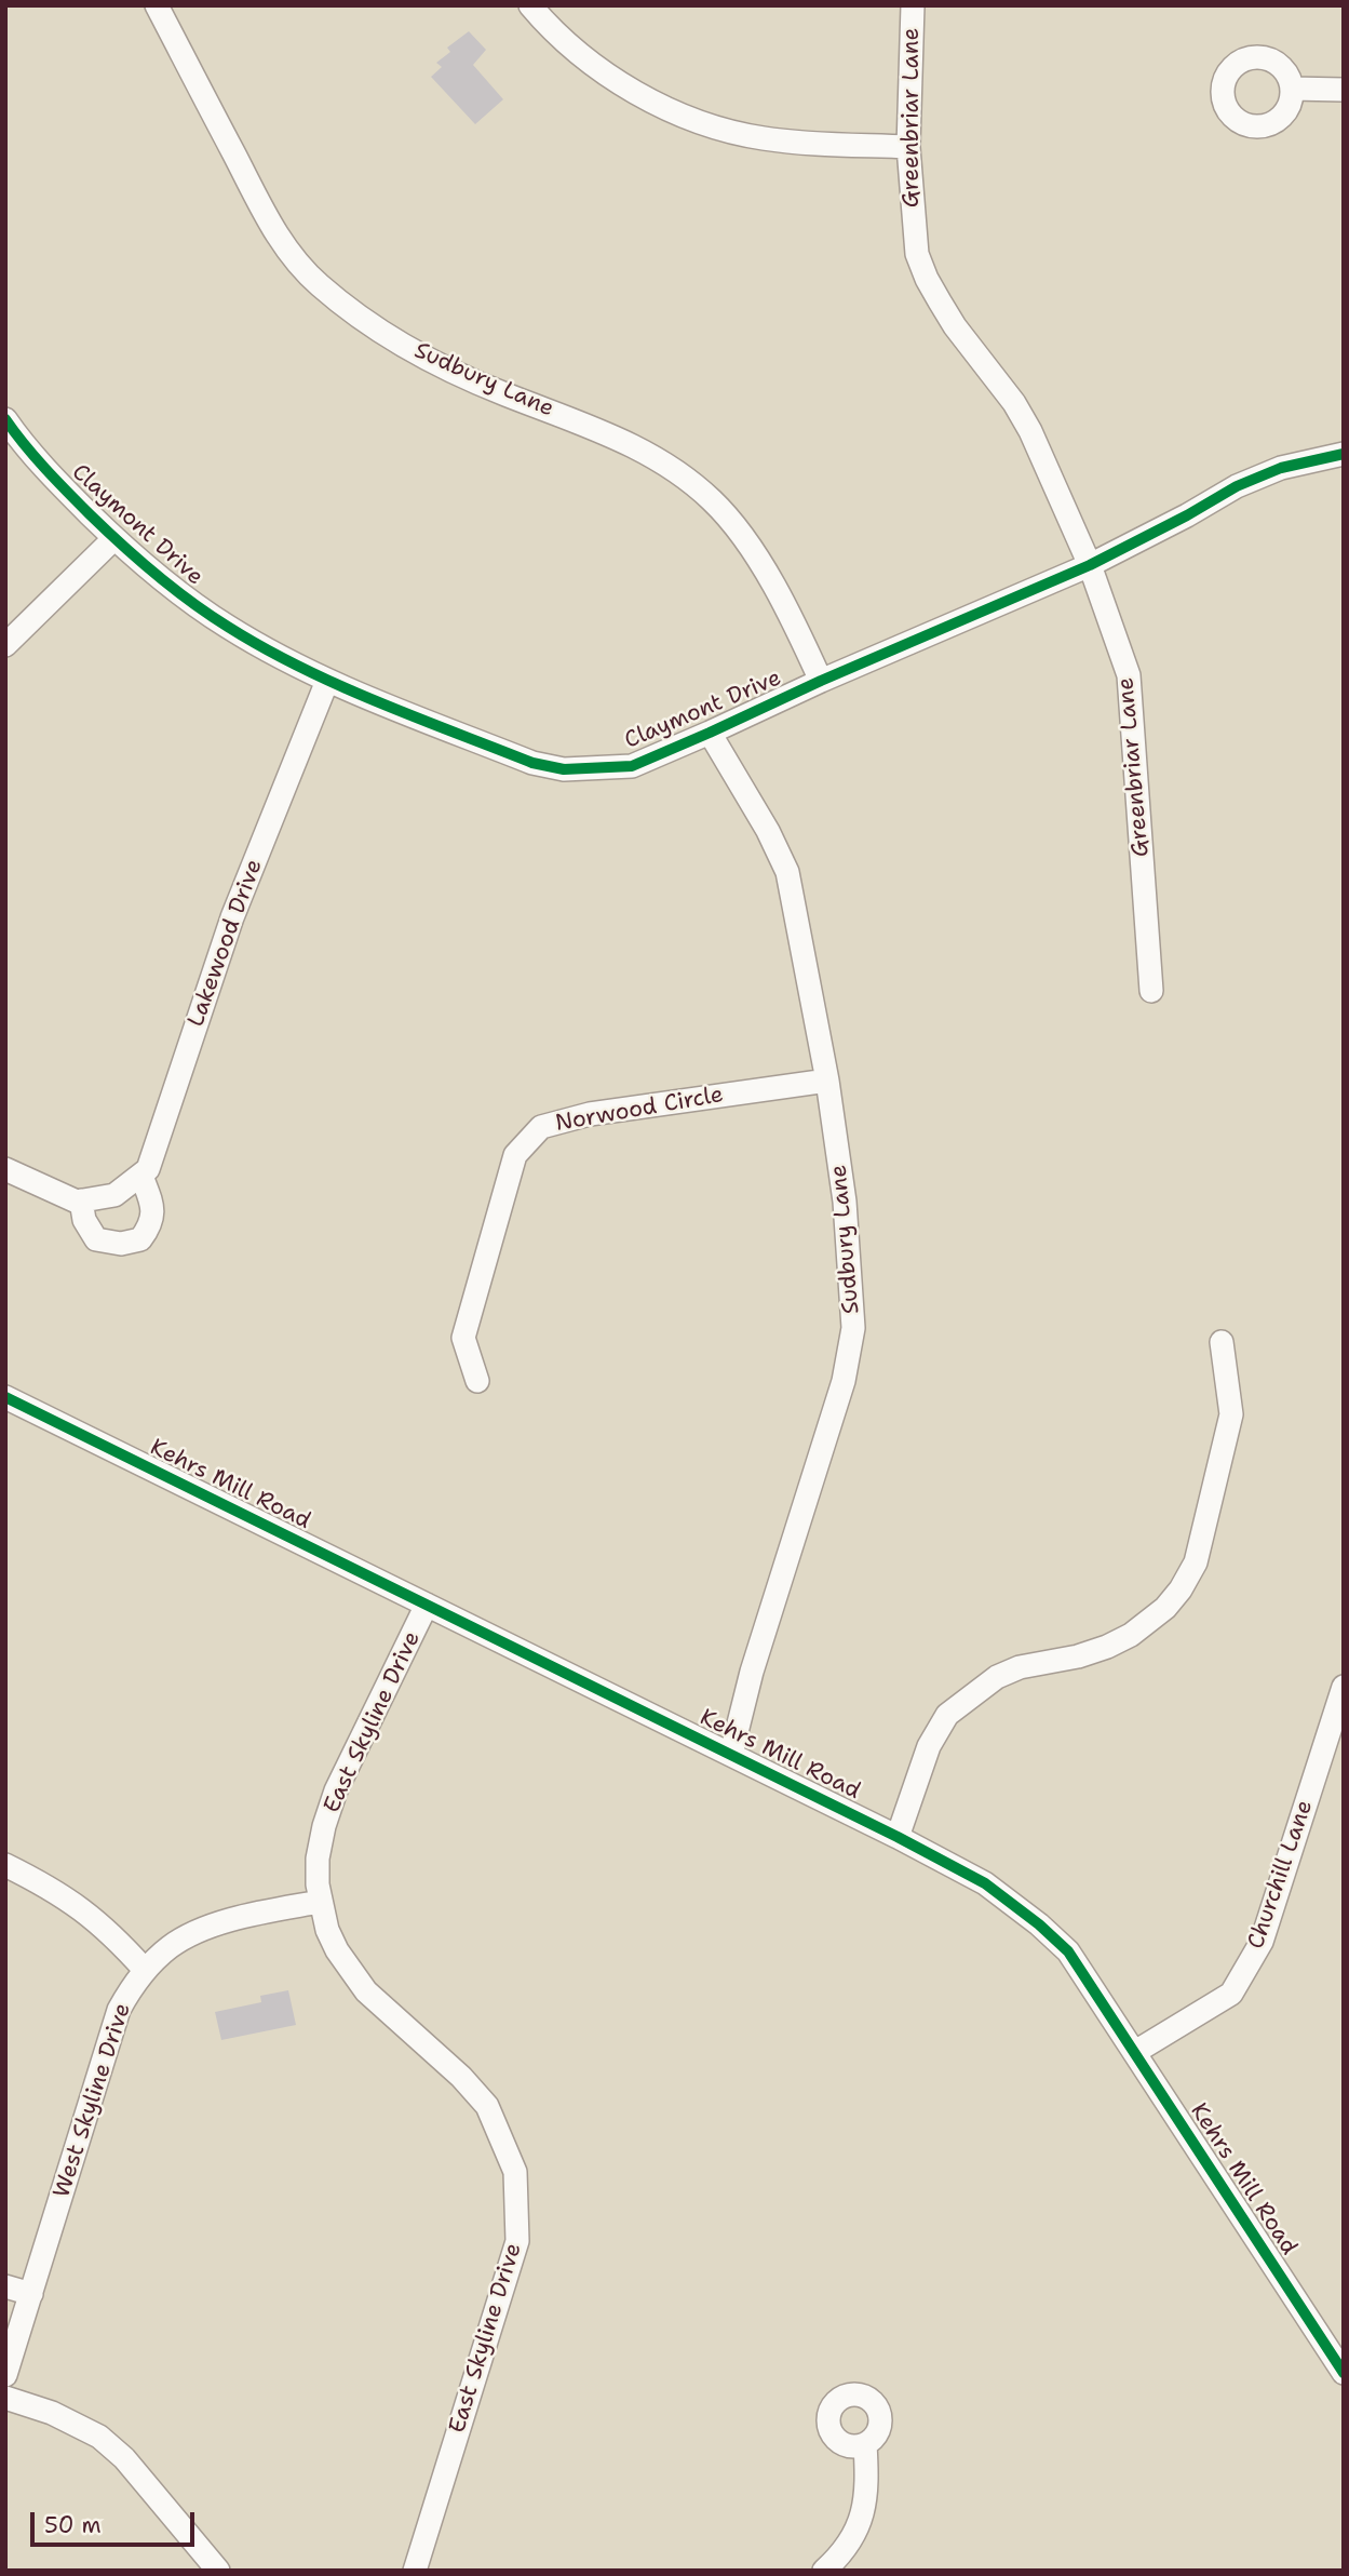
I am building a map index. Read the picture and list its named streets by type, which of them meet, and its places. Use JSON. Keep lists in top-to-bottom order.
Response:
{
  "streets": {
    "street": [
      "Greenbriar Lane",
      "Sudbury Lane",
      "Claymont Drive",
      "Lakewood Drive",
      "Norwood Circle",
      "Kehrs Mill Road",
      "East Skyline Drive",
      "Churchill Lane",
      "West Skyline Drive"
    ]
  },
  "crossings": [
    ["Greenbriar Lane", "Claymont Drive"],
    ["Sudbury Lane", "Claymont Drive"],
    ["Sudbury Lane", "Norwood Circle"],
    ["Sudbury Lane", "Kehrs Mill Road"],
    ["Claymont Drive", "Lakewood Drive"],
    ["Kehrs Mill Road", "East Skyline Drive"],
    ["Kehrs Mill Road", "Churchill Lane"],
    ["East Skyline Drive", "West Skyline Drive"]
  ],
  "scale_bar": "50 m"
}
